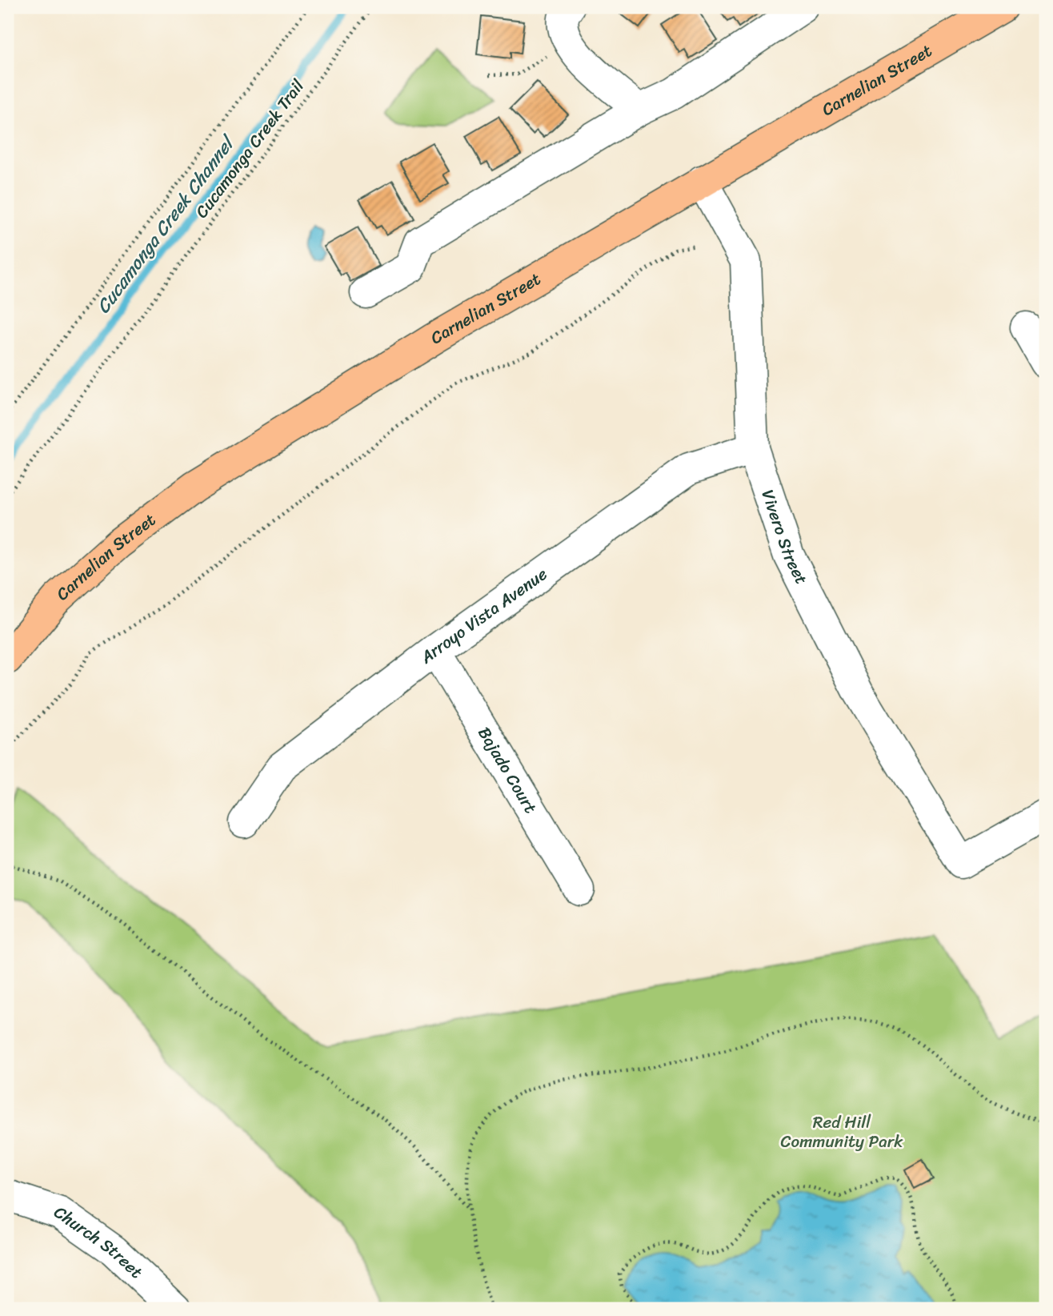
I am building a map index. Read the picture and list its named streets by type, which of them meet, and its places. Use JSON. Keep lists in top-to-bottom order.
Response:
{
  "streets": {
    "main road": ["Carnelian Street"],
    "street": [
      "Vivero Street",
      "Arroyo Vista Avenue",
      "Bajado Court",
      "Church Street"
    ],
    "path": ["Cucamonga Creek Trail"]
  },
  "crossings": [
    ["Carnelian Street", "Vivero Street"],
    ["Vivero Street", "Arroyo Vista Avenue"],
    ["Arroyo Vista Avenue", "Bajado Court"]
  ],
  "water": ["Cucamonga Creek Channel"],
  "parks": ["Red Hill Community Park"]
}
